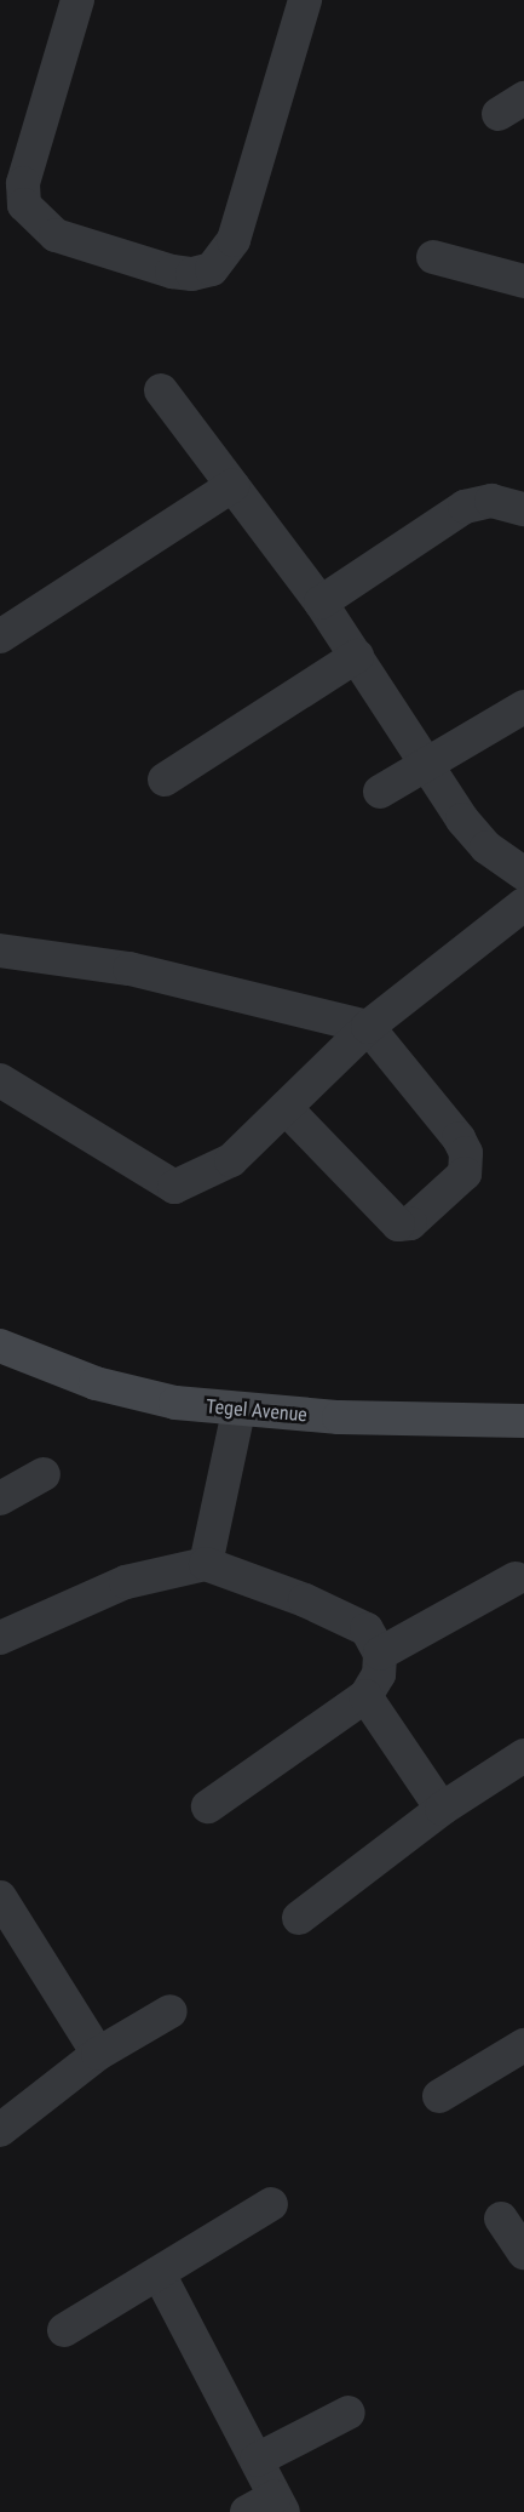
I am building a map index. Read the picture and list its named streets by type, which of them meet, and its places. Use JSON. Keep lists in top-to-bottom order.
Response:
{
  "streets": {
    "street": ["Tegel Avenue"]
  }
}
